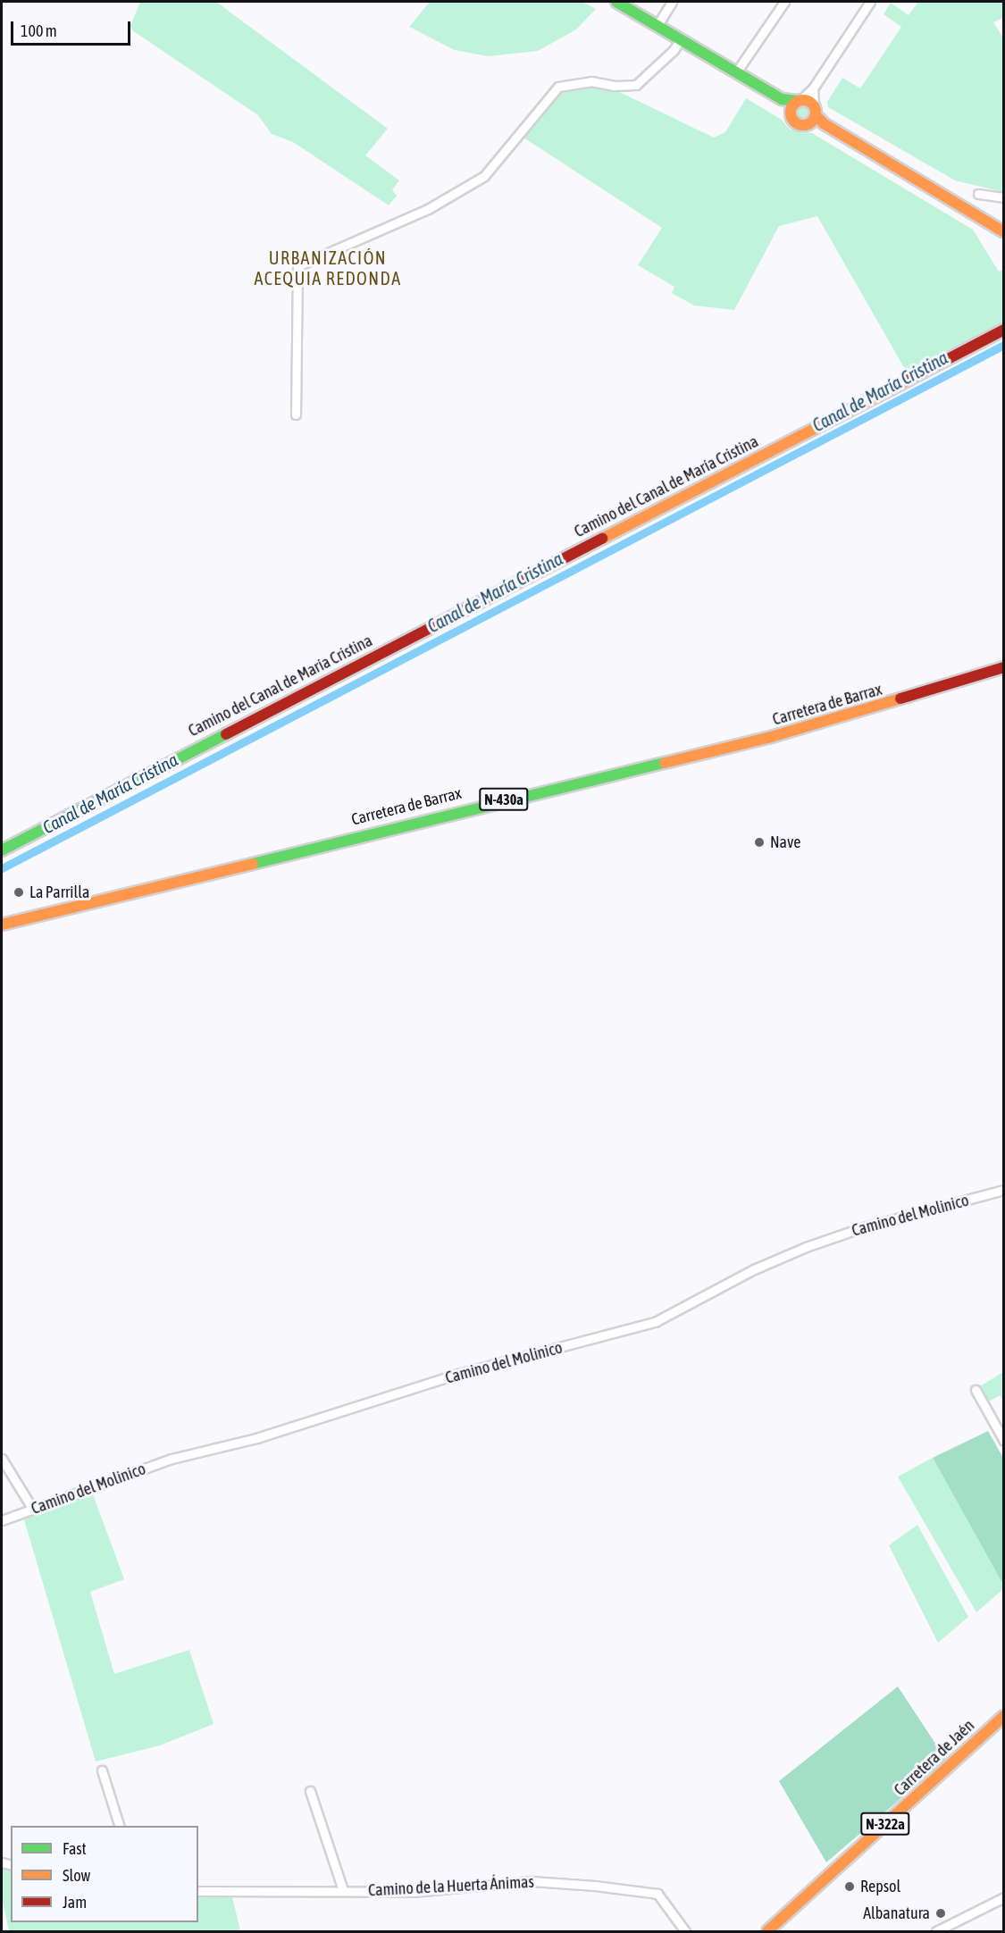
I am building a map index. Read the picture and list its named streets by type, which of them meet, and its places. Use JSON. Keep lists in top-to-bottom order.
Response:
{
  "streets": {
    "main road": [
      "Camino del Canal de María Cristina",
      "Carretera de Barrax",
      "N-430a",
      "Carretera de Jaén",
      "N-322a"
    ],
    "street": ["Camino del Molinico", "Camino de la Huerta Ánimas"]
  },
  "districts": ["URBANIZACIÓN ACEQUIA REDONDA"],
  "water": ["Canal de María Cristina"],
  "places": [
    "Nave",
    "La Parrilla",
    "Repsol",
    "Albanatura"
  ],
  "legend": ["Fast", "Slow", "Jam"],
  "scale_bar": "100 m"
}
